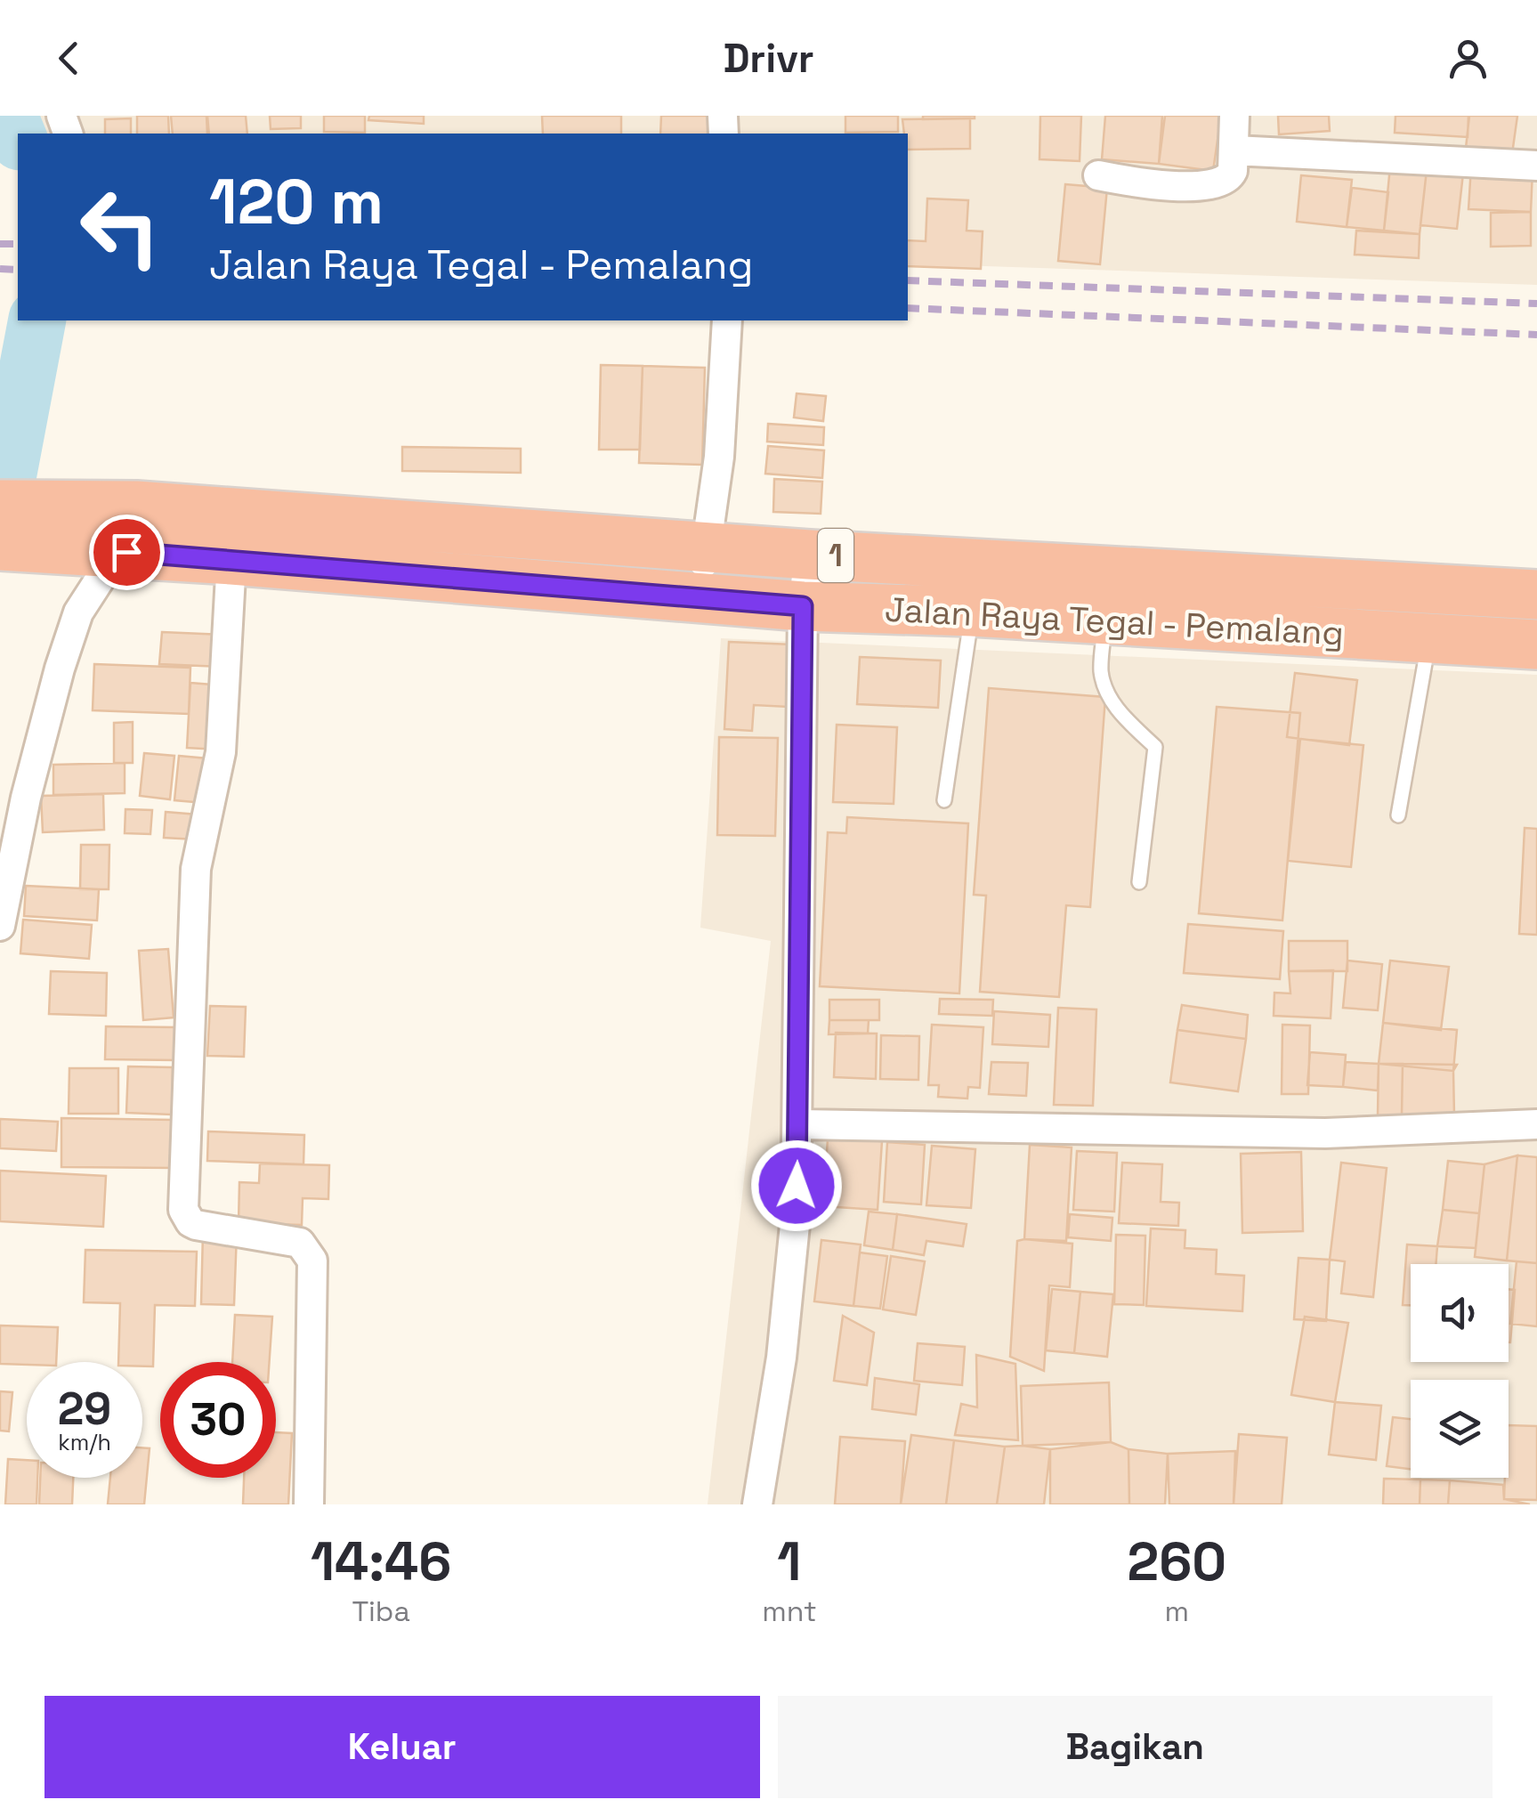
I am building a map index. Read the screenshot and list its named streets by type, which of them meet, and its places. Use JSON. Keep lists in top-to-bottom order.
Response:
{
  "streets": {
    "highway": ["1", "Jalan Raya Tegal - Pemalang"]
  },
  "page": {
    "header": "Drivr",
    "turn": ["120 m", "Jalan Raya Tegal - Pemalang"],
    "speed": "29 km/h",
    "limit": "30",
    "eta": [
      "14:46",
      "Tiba",
      "1",
      "mnt",
      "260",
      "m"
    ],
    "buttons": ["Keluar", "Bagikan"]
  }
}
